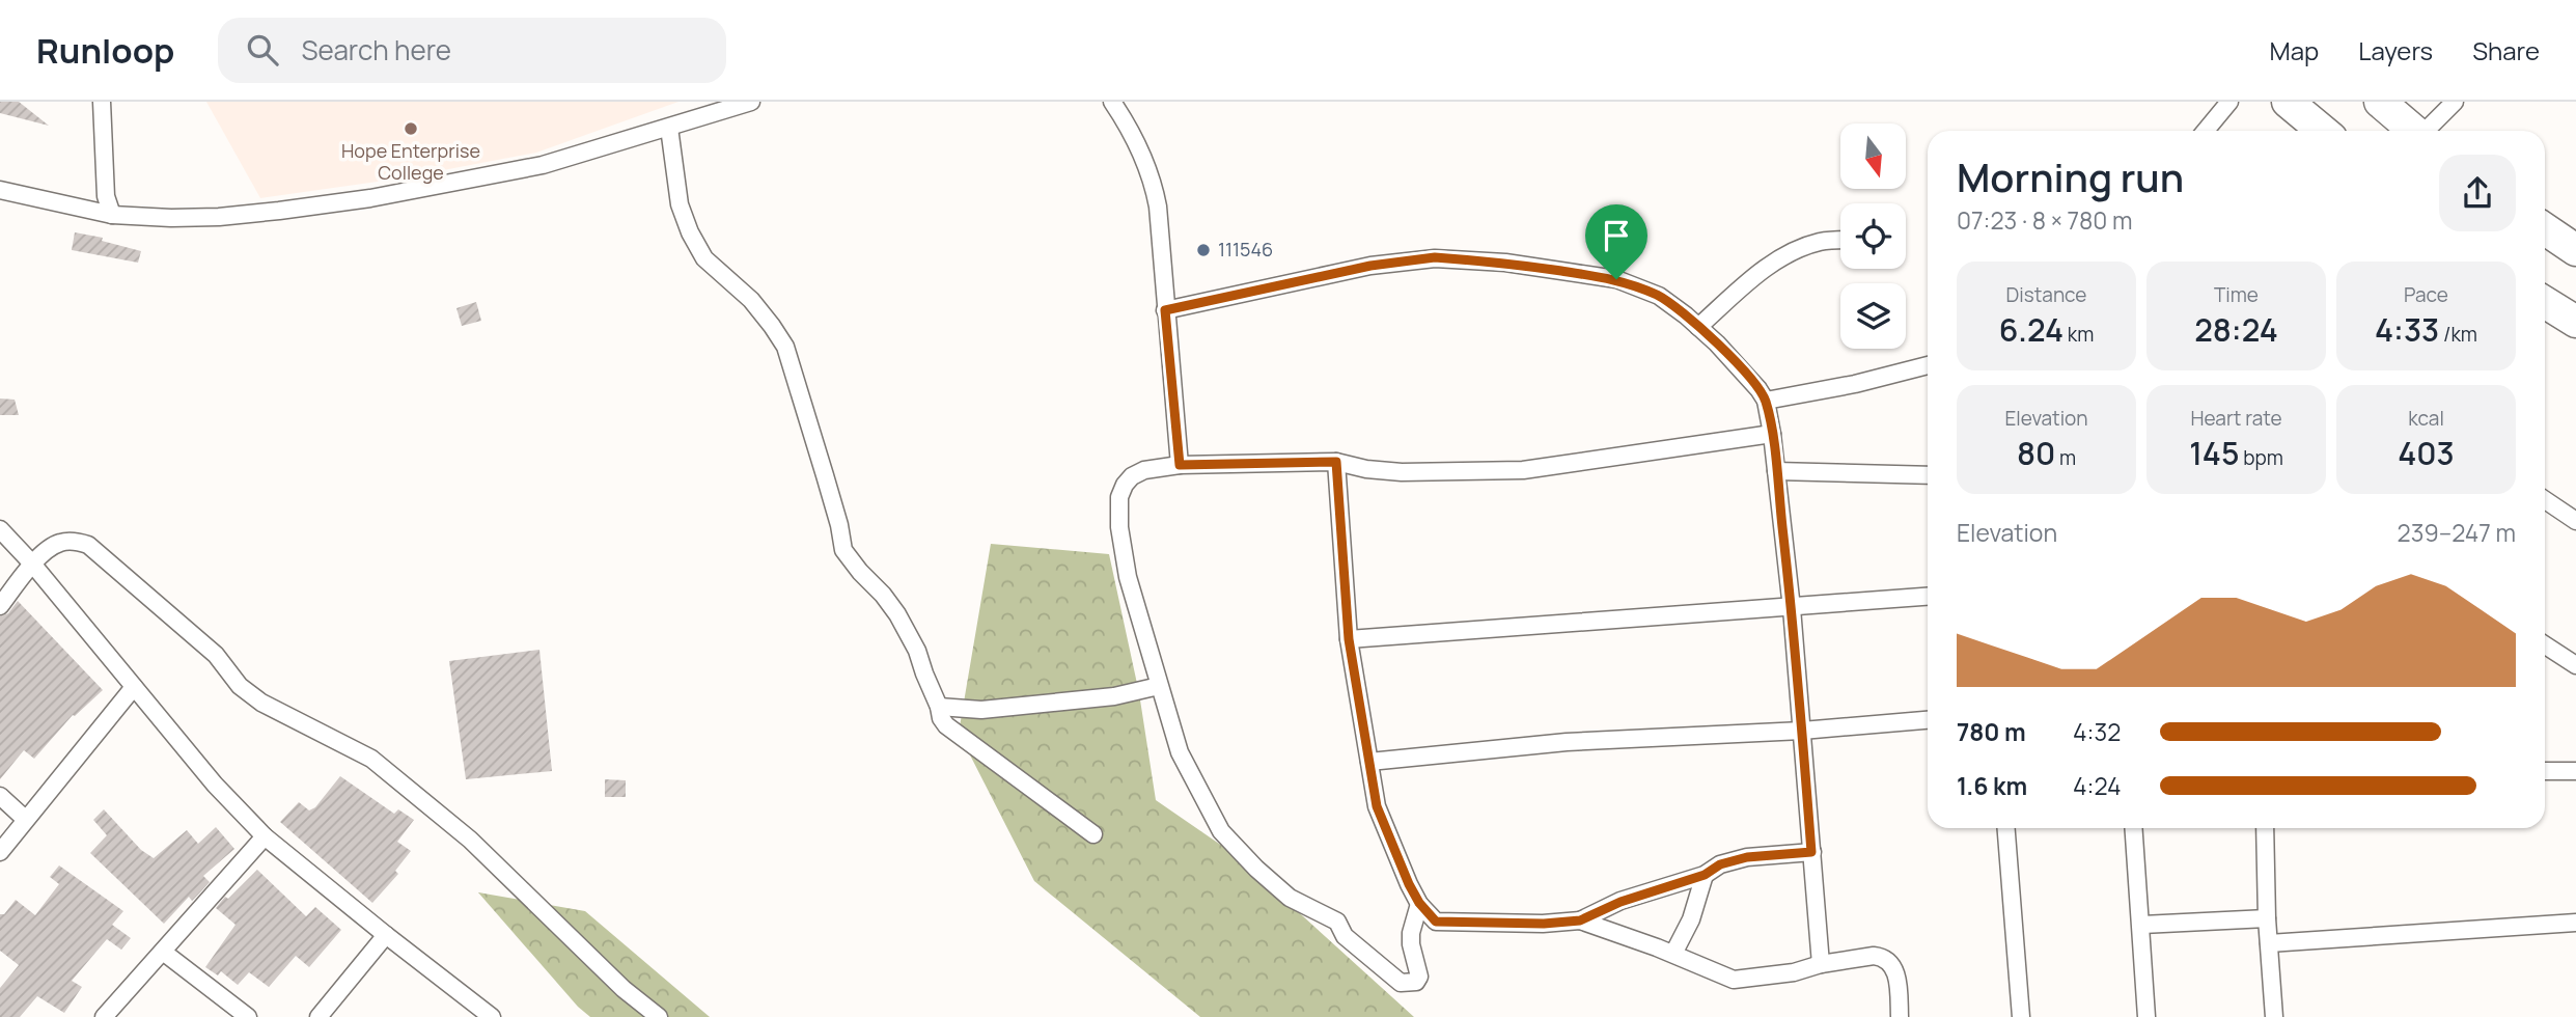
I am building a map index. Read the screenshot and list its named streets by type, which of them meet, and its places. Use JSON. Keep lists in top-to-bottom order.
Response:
{
  "places": ["Hope Enterprise College", "111546"],
  "north": "bottom",
  "page": {
    "header": "Runloop",
    "search": "Search here",
    "nav": ["Map", "Layers", "Share"],
    "heading": ["Morning run", "07:23 · 8 × 780 m"],
    "stats": [
      ["Distance", "6.24 km"],
      ["Time", "28:24"],
      ["Pace", "4:33 /km"],
      ["Elevation", "80 m"],
      ["Heart rate", "145 bpm"],
      ["kcal", "403"]
    ],
    "chart": ["Elevation", "239–247 m"],
    "list": [
      {
        "name": "780 m",
        "note": "4:32"
      },
      {
        "name": "1.6 km",
        "note": "4:24"
      }
    ]
  }
}
